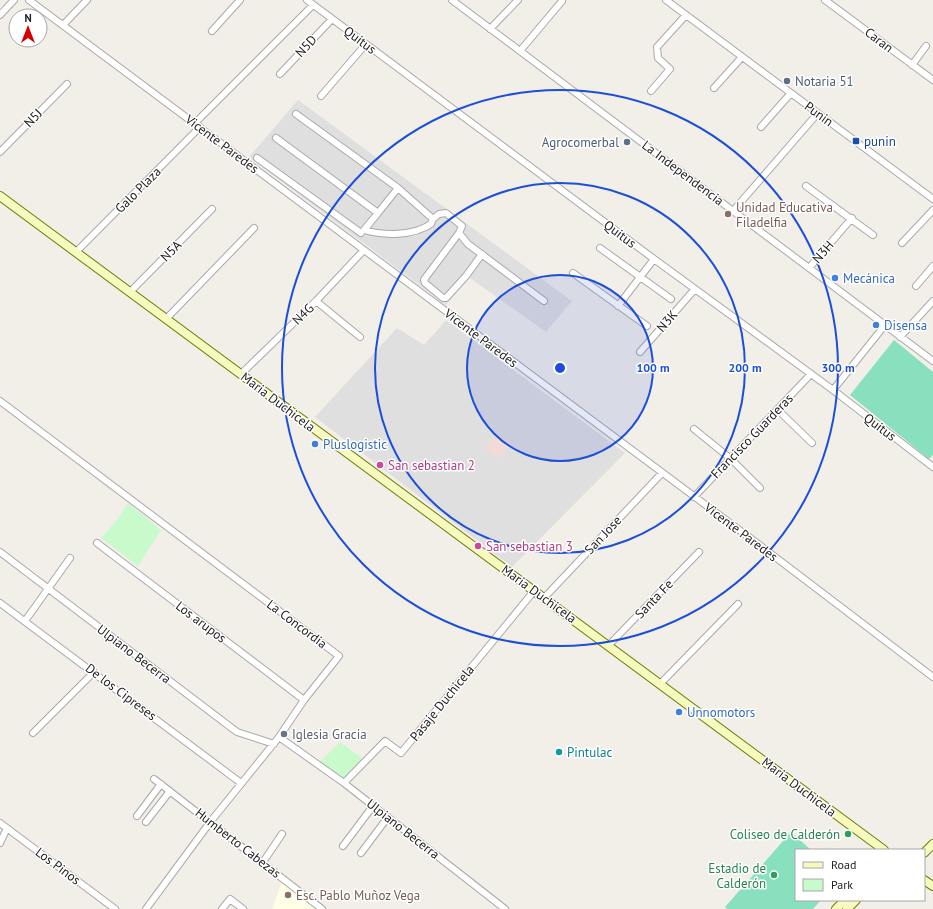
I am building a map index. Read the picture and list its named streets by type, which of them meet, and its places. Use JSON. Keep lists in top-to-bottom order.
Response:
{
  "streets": {
    "main road": ["Maria Duchicela"],
    "street": [
      "Quitus",
      "Caran",
      "N5D",
      "Punin",
      "N5J",
      "Vicente Paredes",
      "La Independencia",
      "Galo Plaza",
      "N5A",
      "N3H",
      "N4G",
      "N3K",
      "Francisco Guarderas",
      "San Jose",
      "Santa Fe",
      "Los arupos",
      "La Concordia",
      "Ulpiano Becerra",
      "De los Cipreses",
      "Pasaje Duchicela",
      "Humberto Cabezas",
      "Los Pinos"
    ]
  },
  "crossings": [
    ["Quitus", "N5D"],
    ["Quitus", "Galo Plaza"],
    ["Quitus", "N3K"],
    ["Quitus", "Francisco Guarderas"],
    ["Vicente Paredes", "Galo Plaza"],
    ["Vicente Paredes", "N4G"],
    ["Vicente Paredes", "Francisco Guarderas"],
    ["Vicente Paredes", "San Jose"],
    ["La Independencia", "N3H"],
    ["Galo Plaza", "Maria Duchicela"],
    ["N5A", "Maria Duchicela"],
    ["N4G", "Maria Duchicela"],
    ["Maria Duchicela", "San Jose"],
    ["Maria Duchicela", "Santa Fe"],
    ["Maria Duchicela", "Pasaje Duchicela"],
    ["Los arupos", "La Concordia"],
    ["La Concordia", "Ulpiano Becerra"],
    ["La Concordia", "De los Cipreses"],
    ["La Concordia", "Humberto Cabezas"],
    ["Ulpiano Becerra", "Pasaje Duchicela"]
  ],
  "places": {
    "other": [
      "Notaria 51",
      "Agrocomerbal",
      "Unidad Educativa Filadelfia",
      "Mecánica",
      "Disensa",
      "Pluslogistic",
      "San sebastian 2",
      "San sebastian 3",
      "Unnomotors",
      "Iglesia Gracia",
      "Pintulac",
      "Coliseo de Calderón",
      "Estadio de Calderón",
      "Esc. Pablo Muñoz Vega"
    ],
    "transit": ["punin"]
  },
  "legend": ["Road", "Park"],
  "north": "top",
  "rings": ["100 m", "200 m", "300 m"]
}
